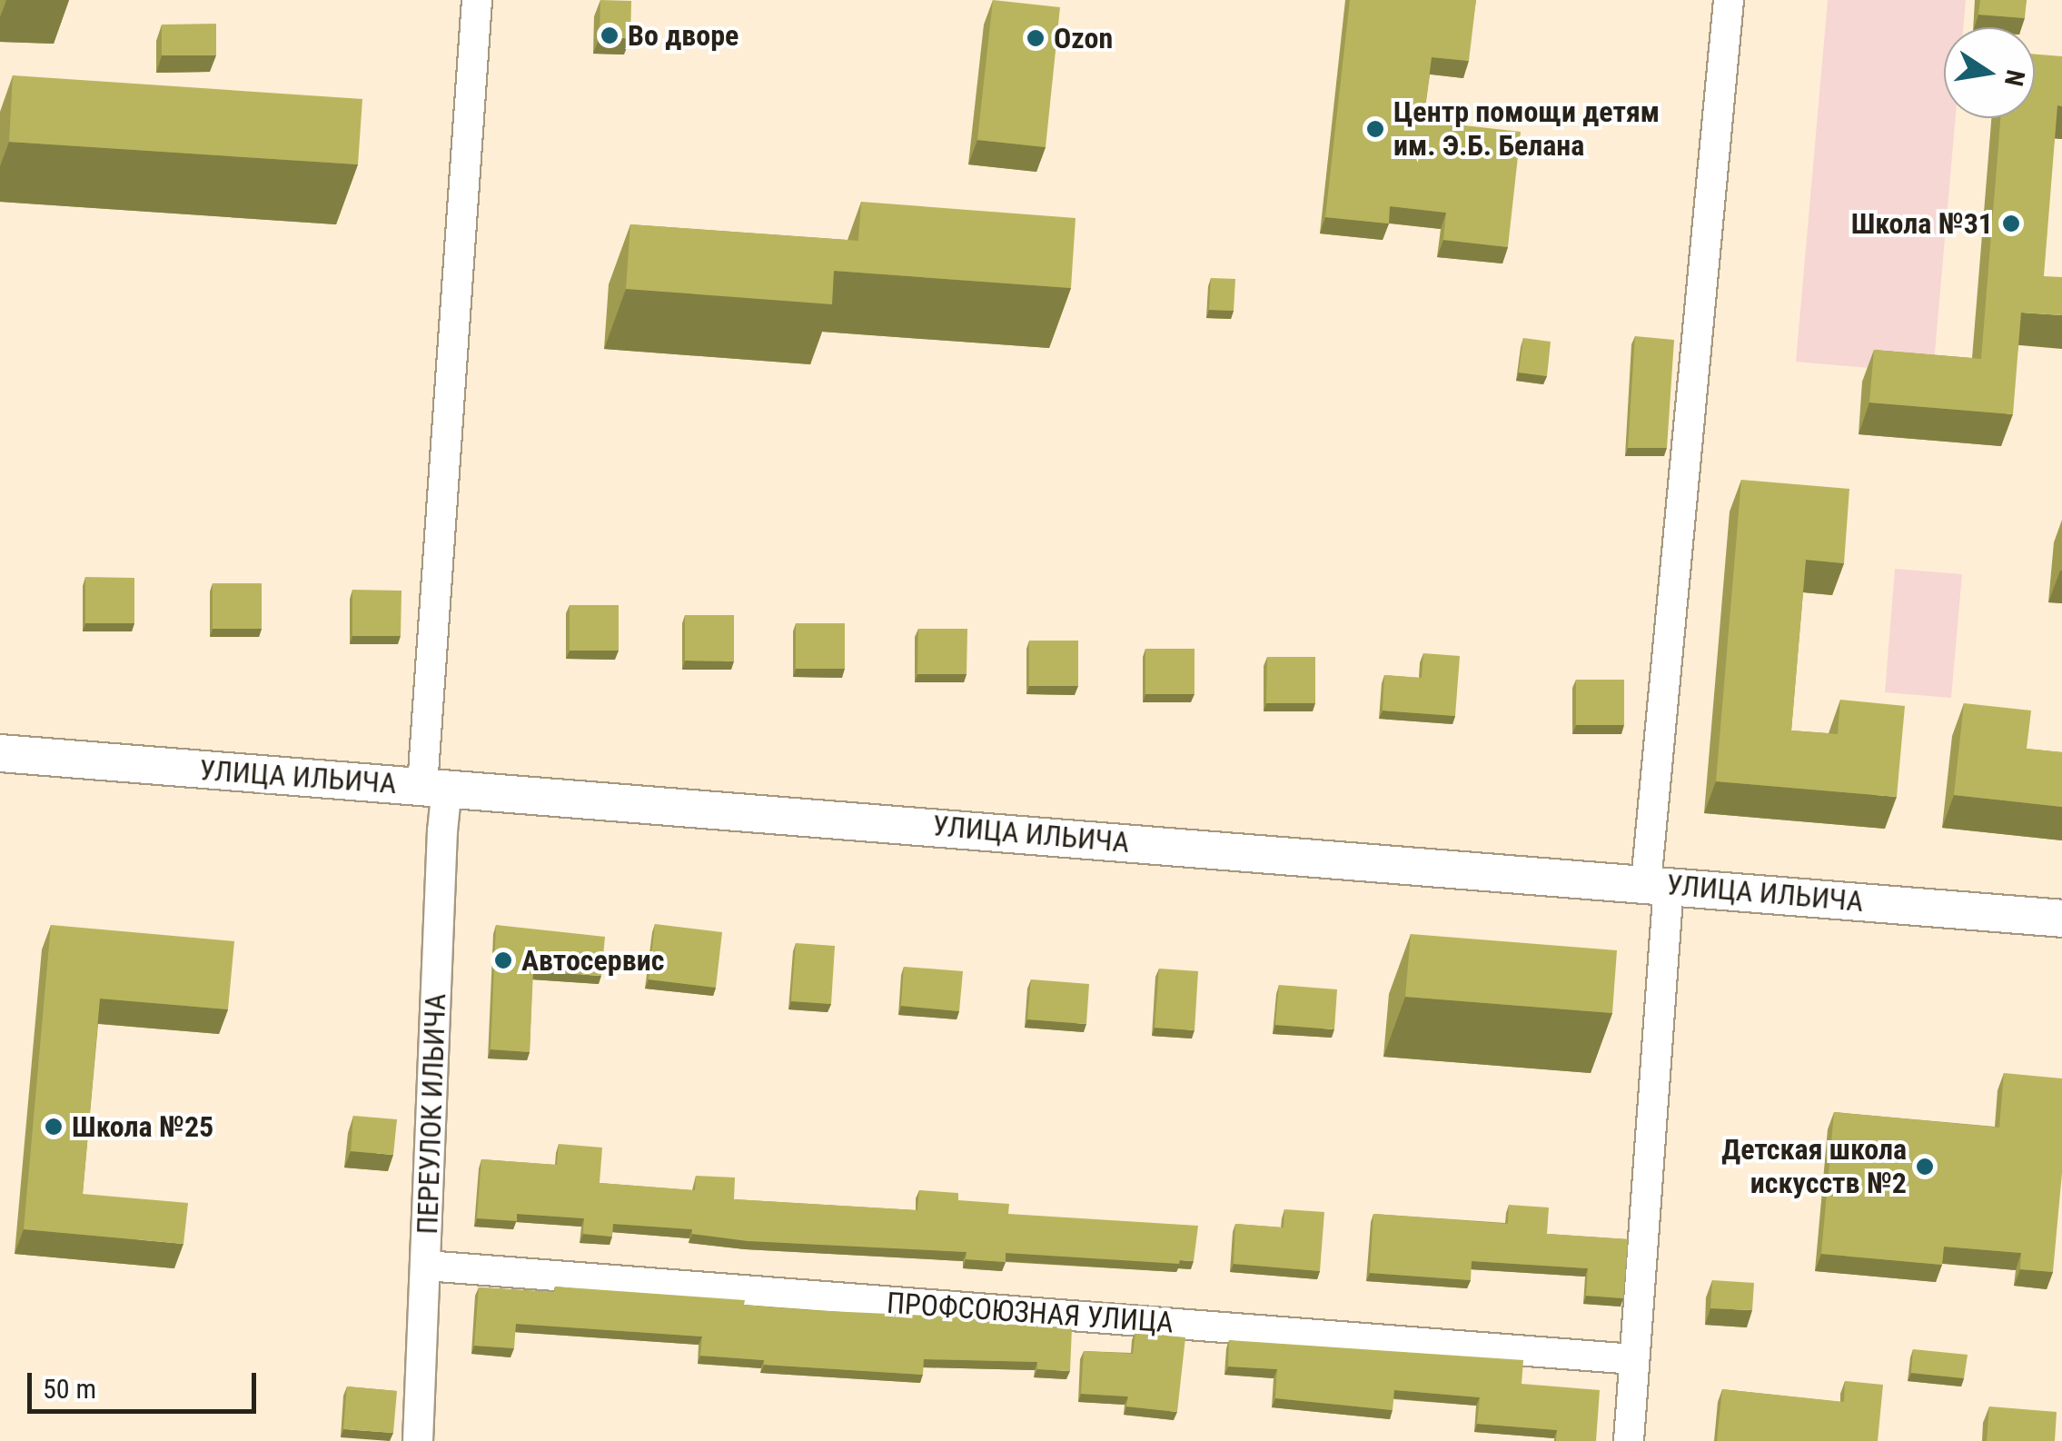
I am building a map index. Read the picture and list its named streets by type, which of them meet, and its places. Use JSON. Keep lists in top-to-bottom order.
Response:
{
  "streets": {
    "street": ["УЛИЦА ИЛЬИЧА", "ПЕРЕУЛОК ИЛЬИЧА", "ПРОФСОЮЗНАЯ УЛИЦА"]
  },
  "crossings": [
    ["УЛИЦА ИЛЬИЧА", "ПЕРЕУЛОК ИЛЬИЧА"],
    ["ПЕРЕУЛОК ИЛЬИЧА", "ПРОФСОЮЗНАЯ УЛИЦА"]
  ],
  "places": [
    "Во дворе",
    "Ozon",
    "Центр помощи детям им. Э.Б. Белана",
    "Школа №31",
    "Автосервис",
    "Школа №25",
    "Детская школа искусств №2"
  ],
  "scale_bar": "50 m",
  "north": "right"
}
